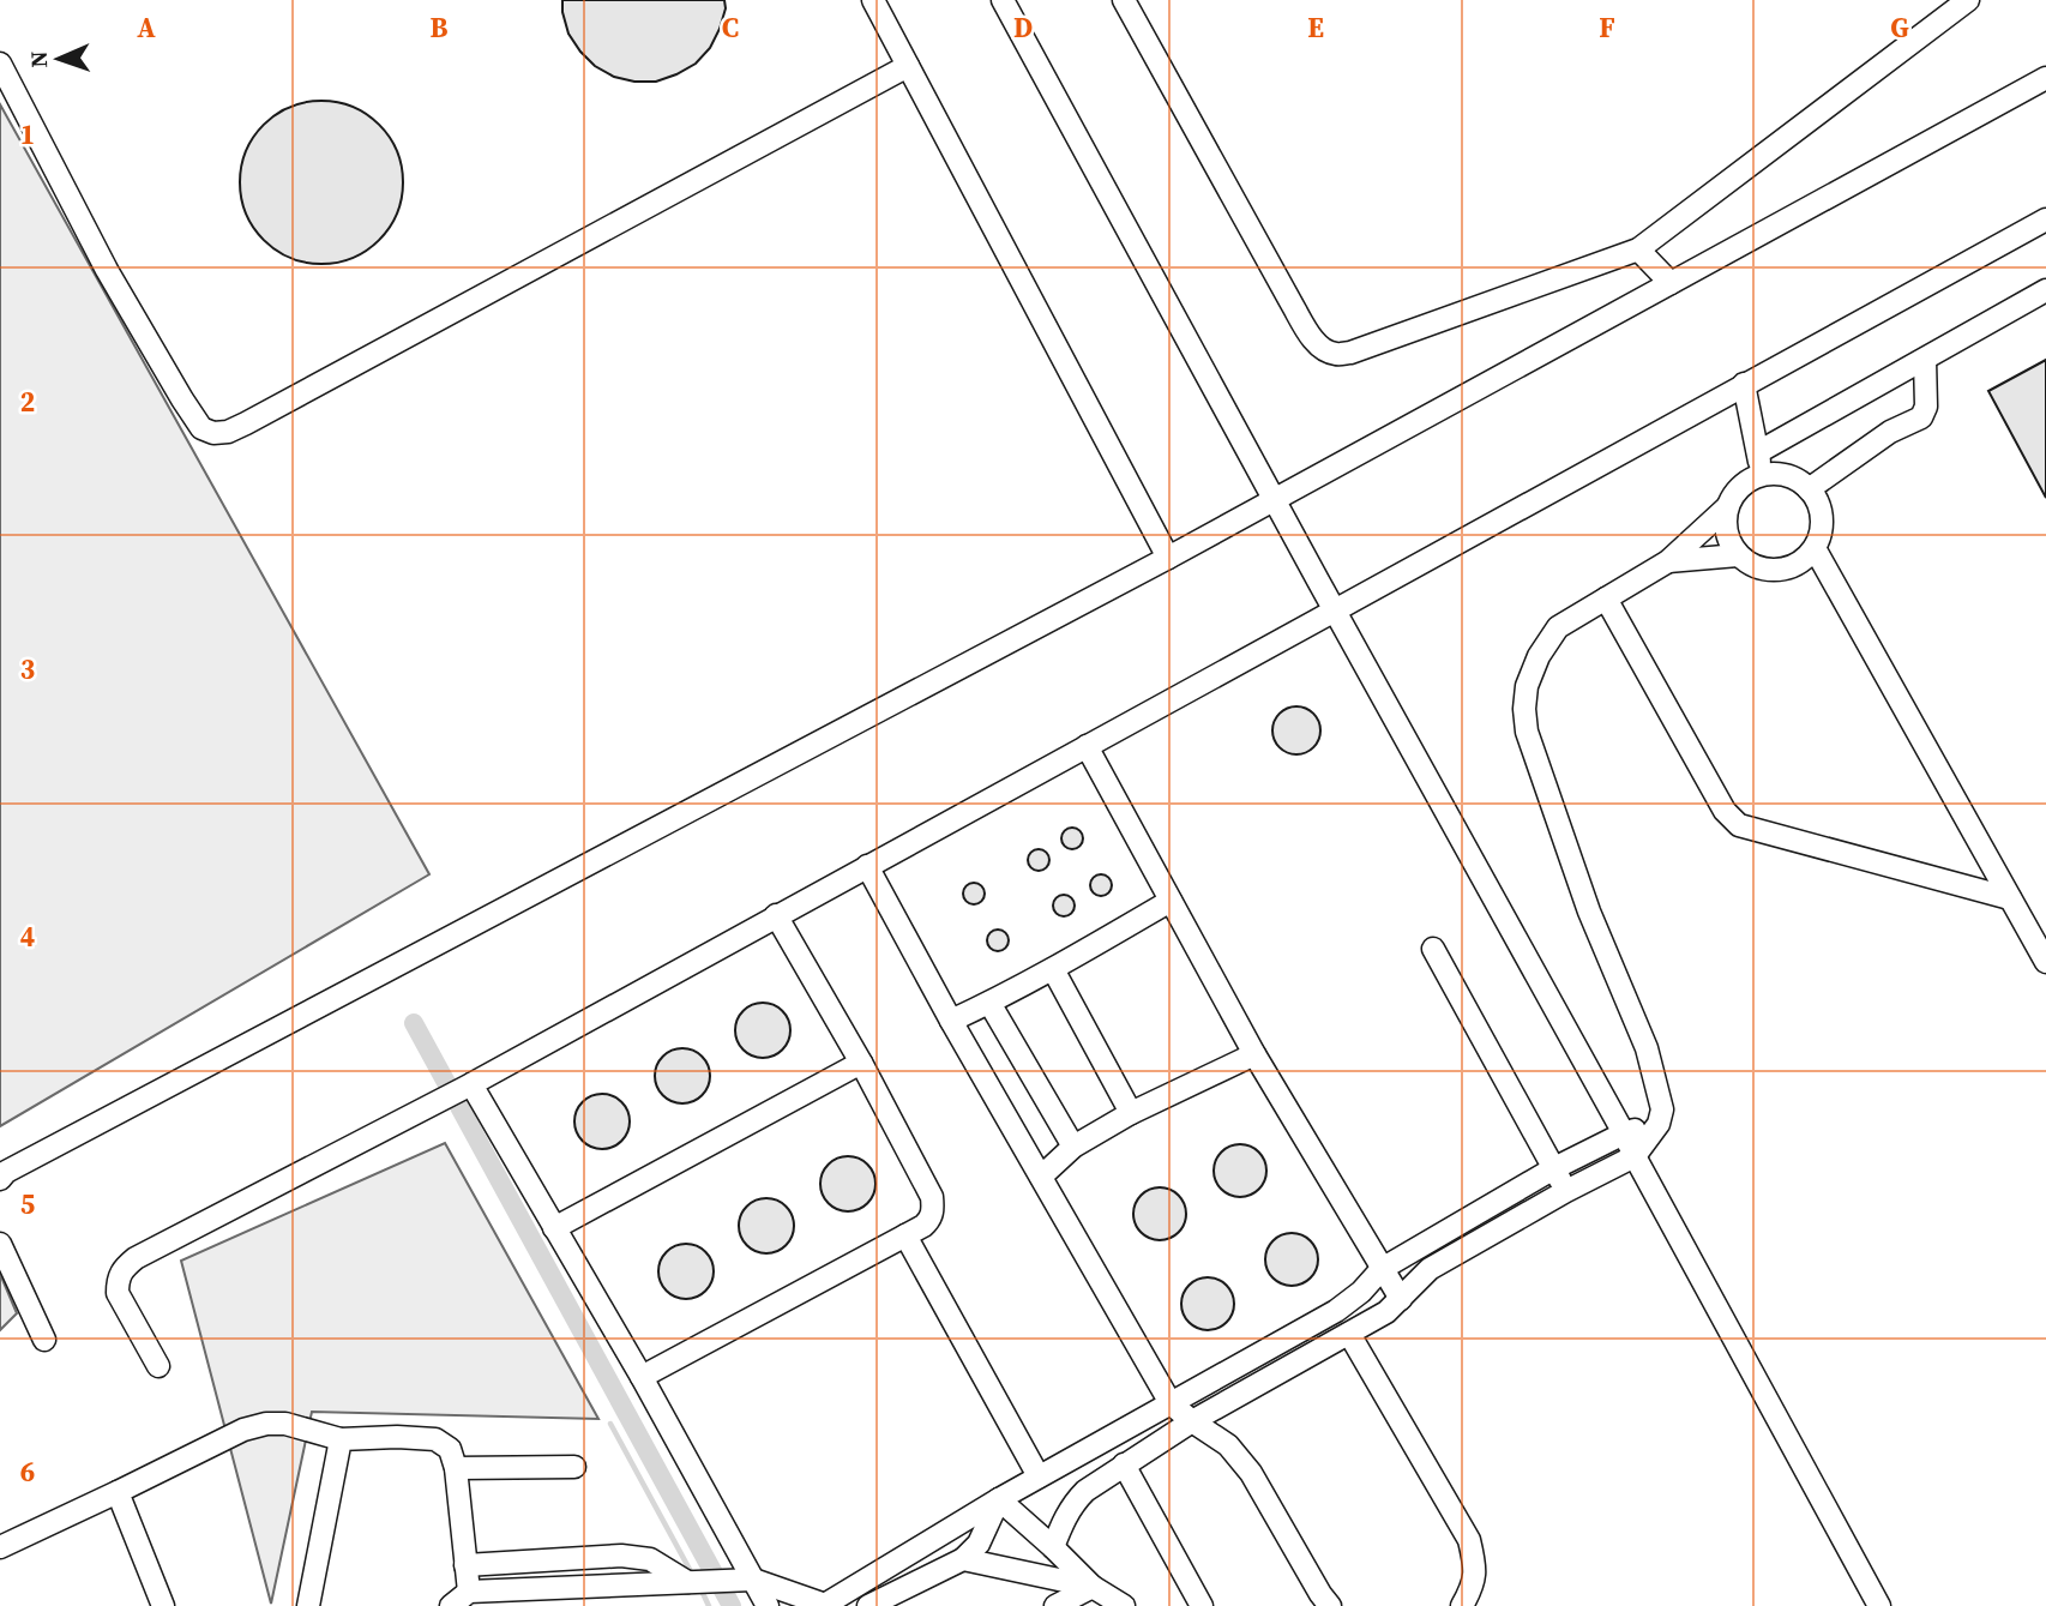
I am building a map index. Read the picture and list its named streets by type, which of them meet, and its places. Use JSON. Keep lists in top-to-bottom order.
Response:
{
  "north": "left",
  "grid": {
    "columns": [
      "A",
      "B",
      "C",
      "D",
      "E",
      "F",
      "G"
    ],
    "rows": [
      "1",
      "2",
      "3",
      "4",
      "5",
      "6"
    ]
  }
}
